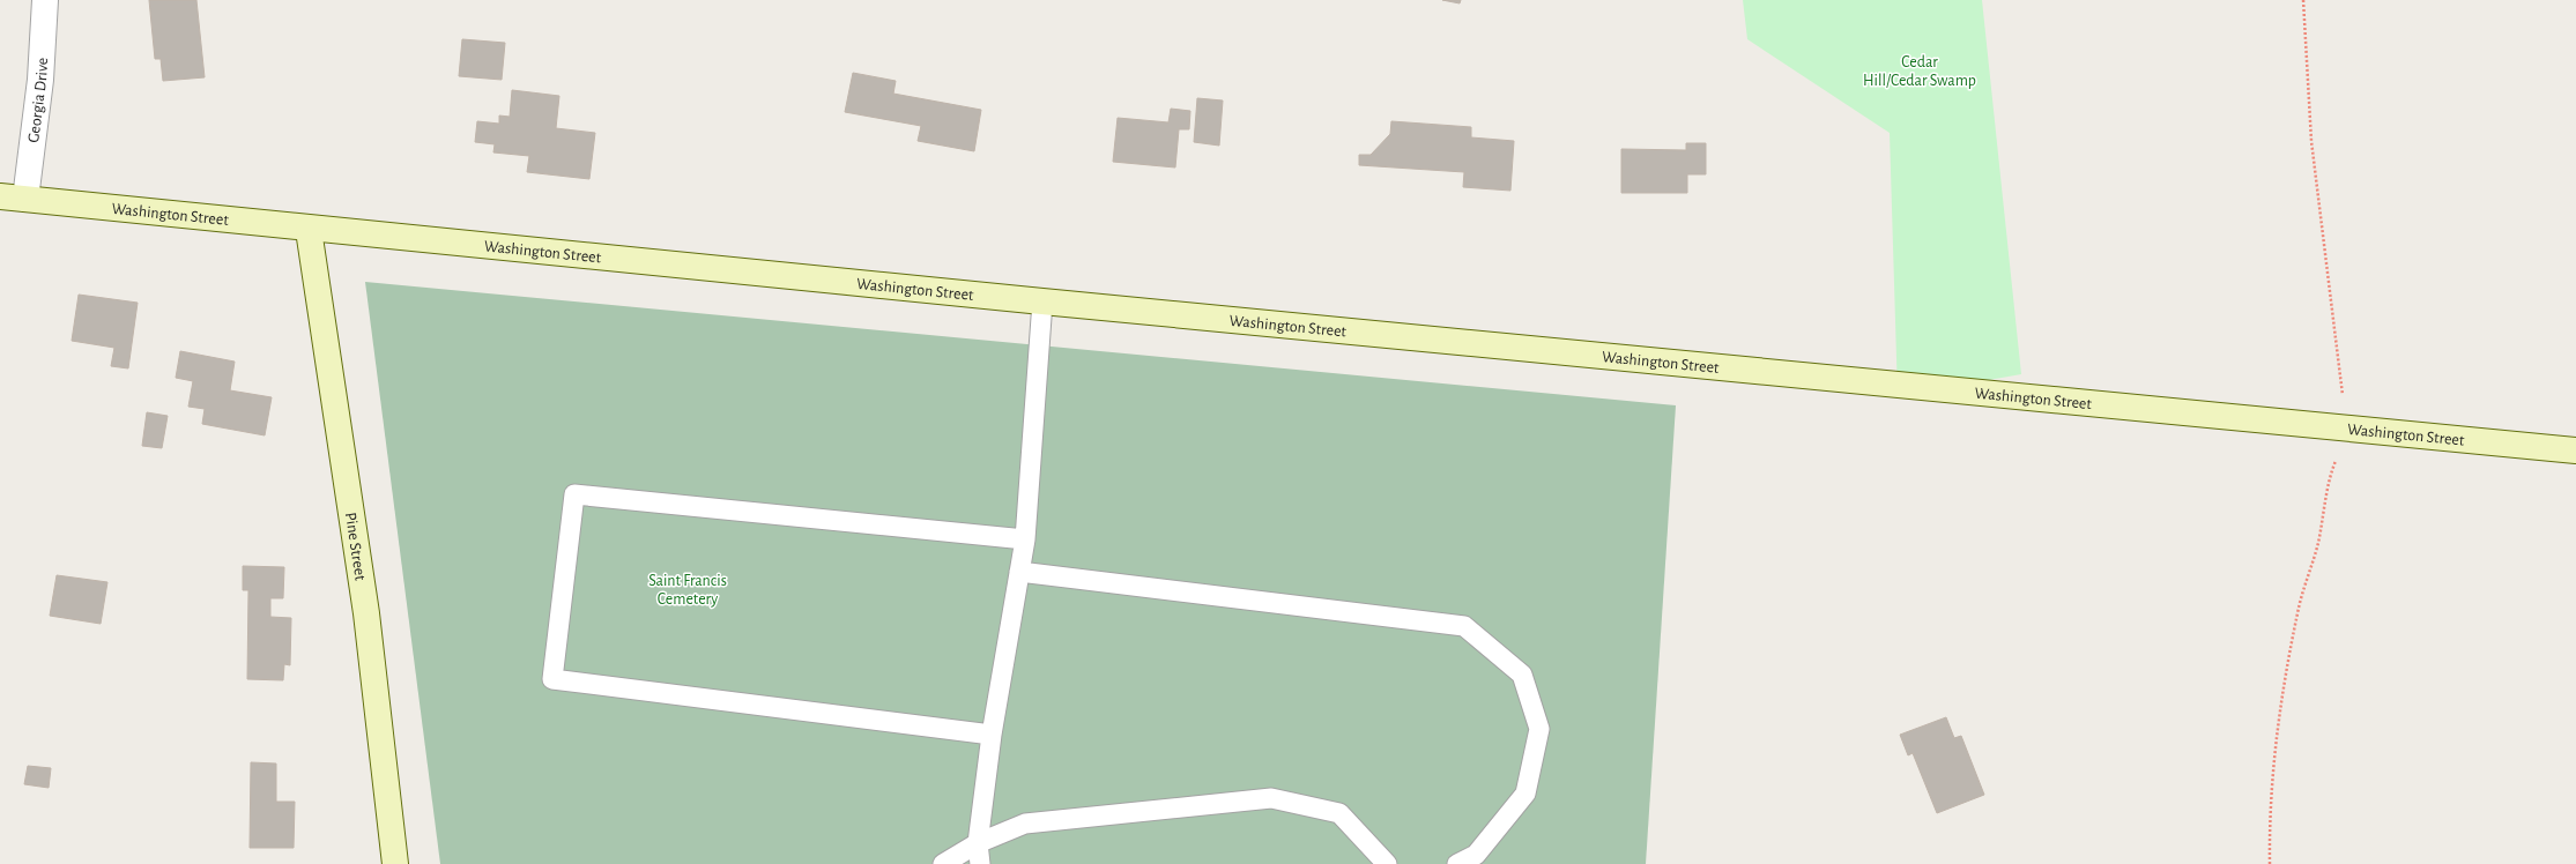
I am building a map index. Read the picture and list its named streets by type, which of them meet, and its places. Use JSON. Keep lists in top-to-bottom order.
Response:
{
  "streets": {
    "main road": ["Washington Street", "Pine Street"],
    "street": ["Georgia Drive"]
  },
  "crossings": [
    ["Georgia Drive", "Washington Street"],
    ["Washington Street", "Pine Street"]
  ],
  "parks": ["Cedar Hill/Cedar Swamp", "Saint Francis Cemetery"]
}
